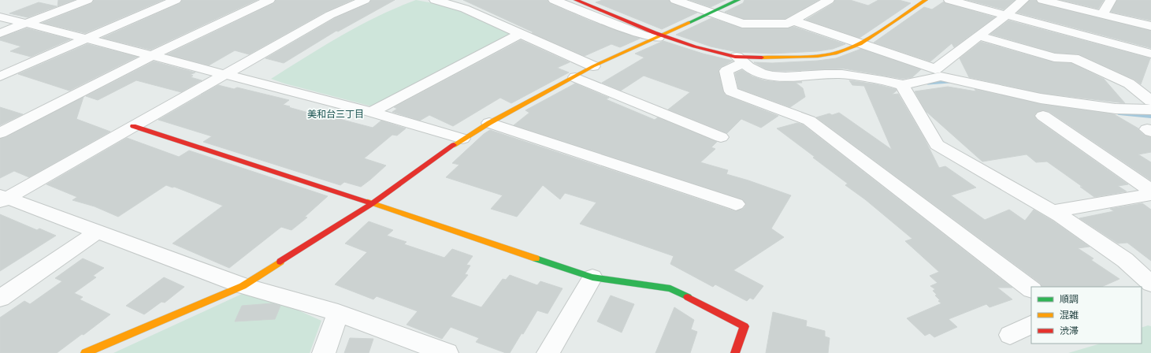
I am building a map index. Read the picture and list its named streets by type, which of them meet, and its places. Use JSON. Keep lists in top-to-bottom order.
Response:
{
  "districts": ["美和台三丁目"],
  "legend": ["順調", "混雑", "渋滞"]
}
